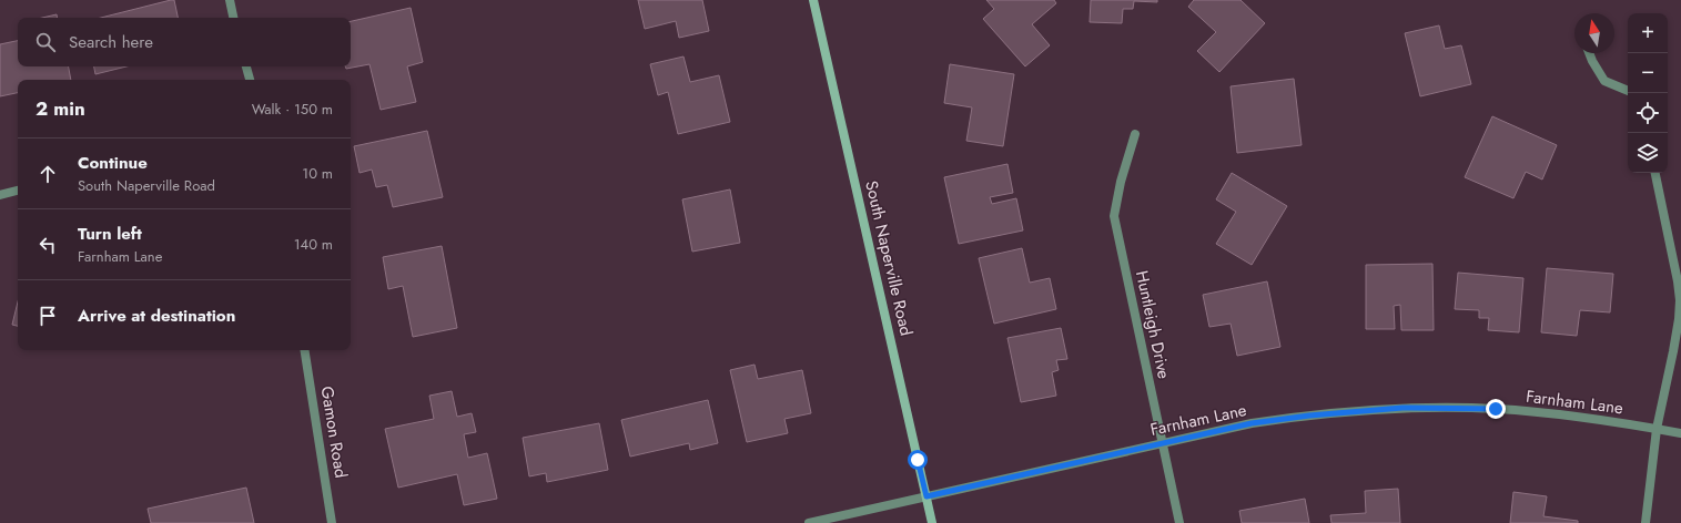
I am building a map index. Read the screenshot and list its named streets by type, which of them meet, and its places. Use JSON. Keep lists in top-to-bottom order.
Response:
{
  "streets": {
    "main road": ["South Naperville Road"],
    "street": ["Huntleigh Drive", "Farnham Lane", "Gamon Road"]
  },
  "crossings": [
    ["South Naperville Road", "Farnham Lane"],
    ["Huntleigh Drive", "Farnham Lane"]
  ],
  "north": "top",
  "page": {
    "map_buttons": ["+", "−"],
    "search": "Search here",
    "heading": ["2 min", "Walk · 150 m"],
    "list": [
      ["Continue", "South Naperville Road", "10 m"],
      ["Turn left", "Farnham Lane", "140 m"],
      "Arrive at destination"
    ]
  }
}
